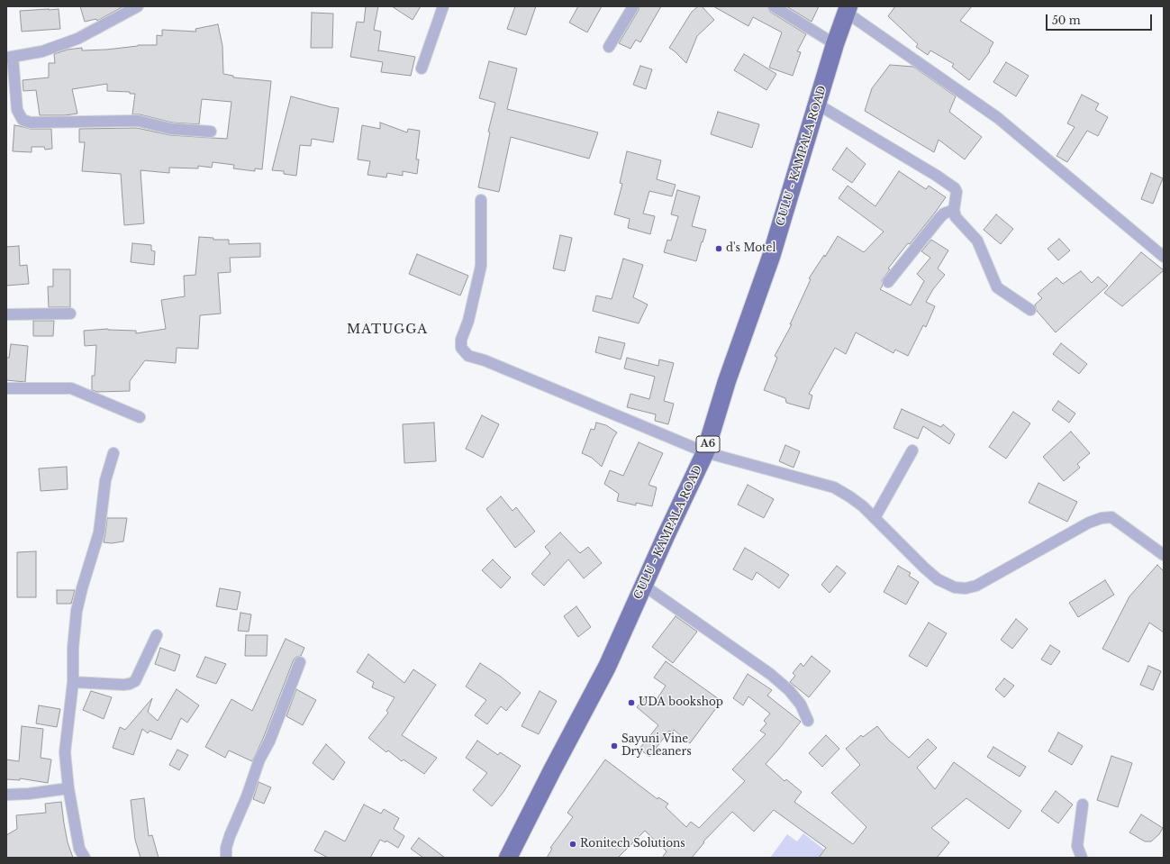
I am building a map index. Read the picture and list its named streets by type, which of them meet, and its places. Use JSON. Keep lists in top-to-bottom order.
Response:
{
  "streets": {
    "main road": ["GULU - KAMPALA ROAD", "A6"]
  },
  "districts": ["MATUGGA"],
  "places": [
    "d's Motel",
    "UDA bookshop",
    "Sayuni Vine Dry cleaners",
    "Ronitech Solutions"
  ],
  "scale_bar": "50 m"
}
